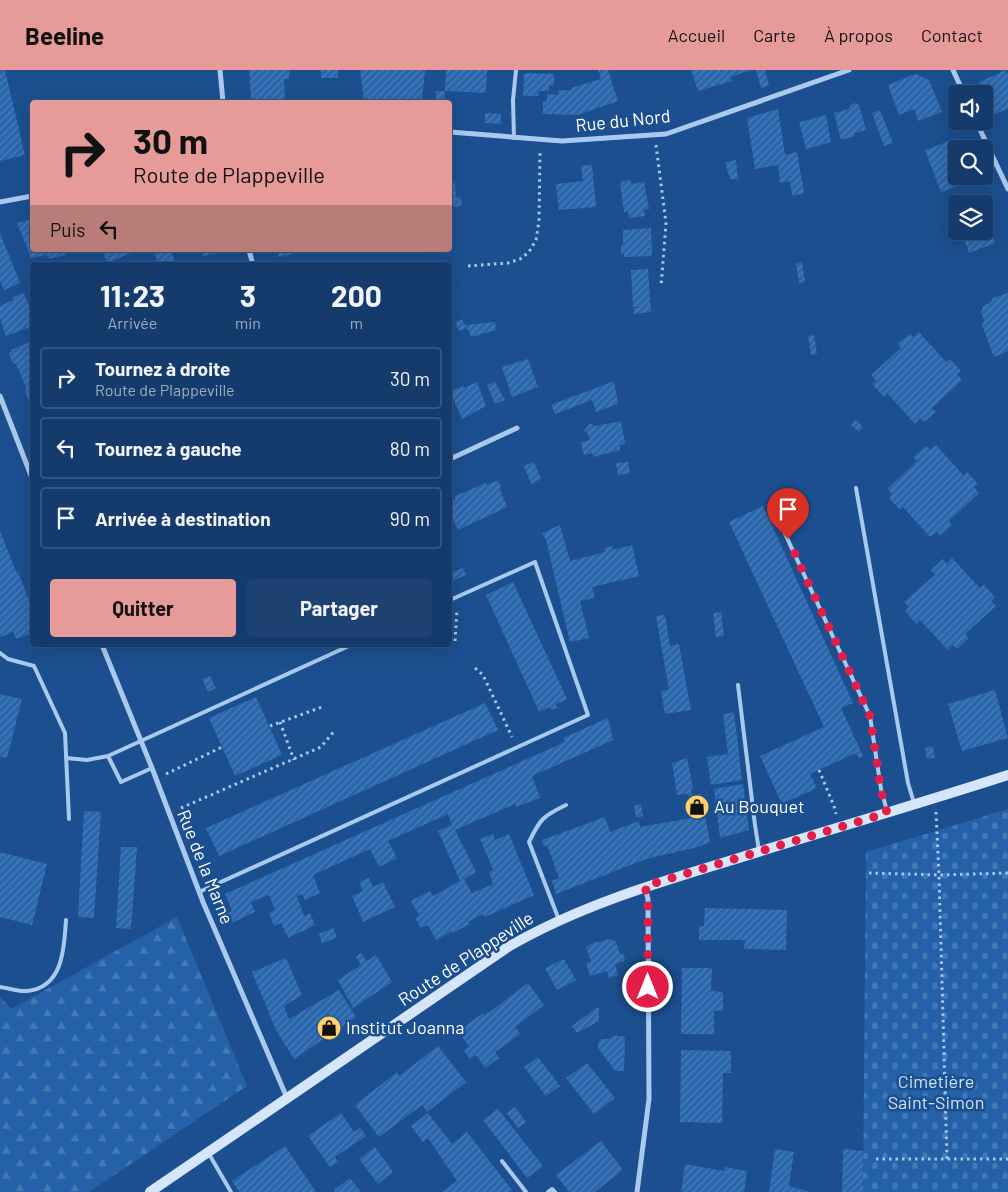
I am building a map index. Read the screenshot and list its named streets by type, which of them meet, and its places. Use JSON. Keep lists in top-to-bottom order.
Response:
{
  "streets": {
    "street": ["Rue du Nord", "Rue de la Marne", "Route de Plappeville"]
  },
  "crossings": [
    ["Rue de la Marne", "Route de Plappeville"]
  ],
  "parks": ["Cimetière Saint-Simon"],
  "places": {
    "shop": ["Au Bouquet", "Institut Joanna"]
  },
  "page": {
    "header": "Beeline",
    "nav": [
      "Accueil",
      "Carte",
      "À propos",
      "Contact"
    ],
    "turn": ["30 m", "Route de Plappeville"],
    "then": "Puis",
    "eta": [
      "11:23",
      "Arrivée",
      "3",
      "min",
      "200",
      "m"
    ],
    "list": [
      {
        "name": "Tournez à droite",
        "note": "Route de Plappeville",
        "value": "30 m"
      },
      {
        "name": "Tournez à gauche",
        "value": "80 m"
      },
      {
        "name": "Arrivée à destination",
        "value": "90 m"
      }
    ],
    "buttons": ["Quitter", "Partager"]
  }
}
